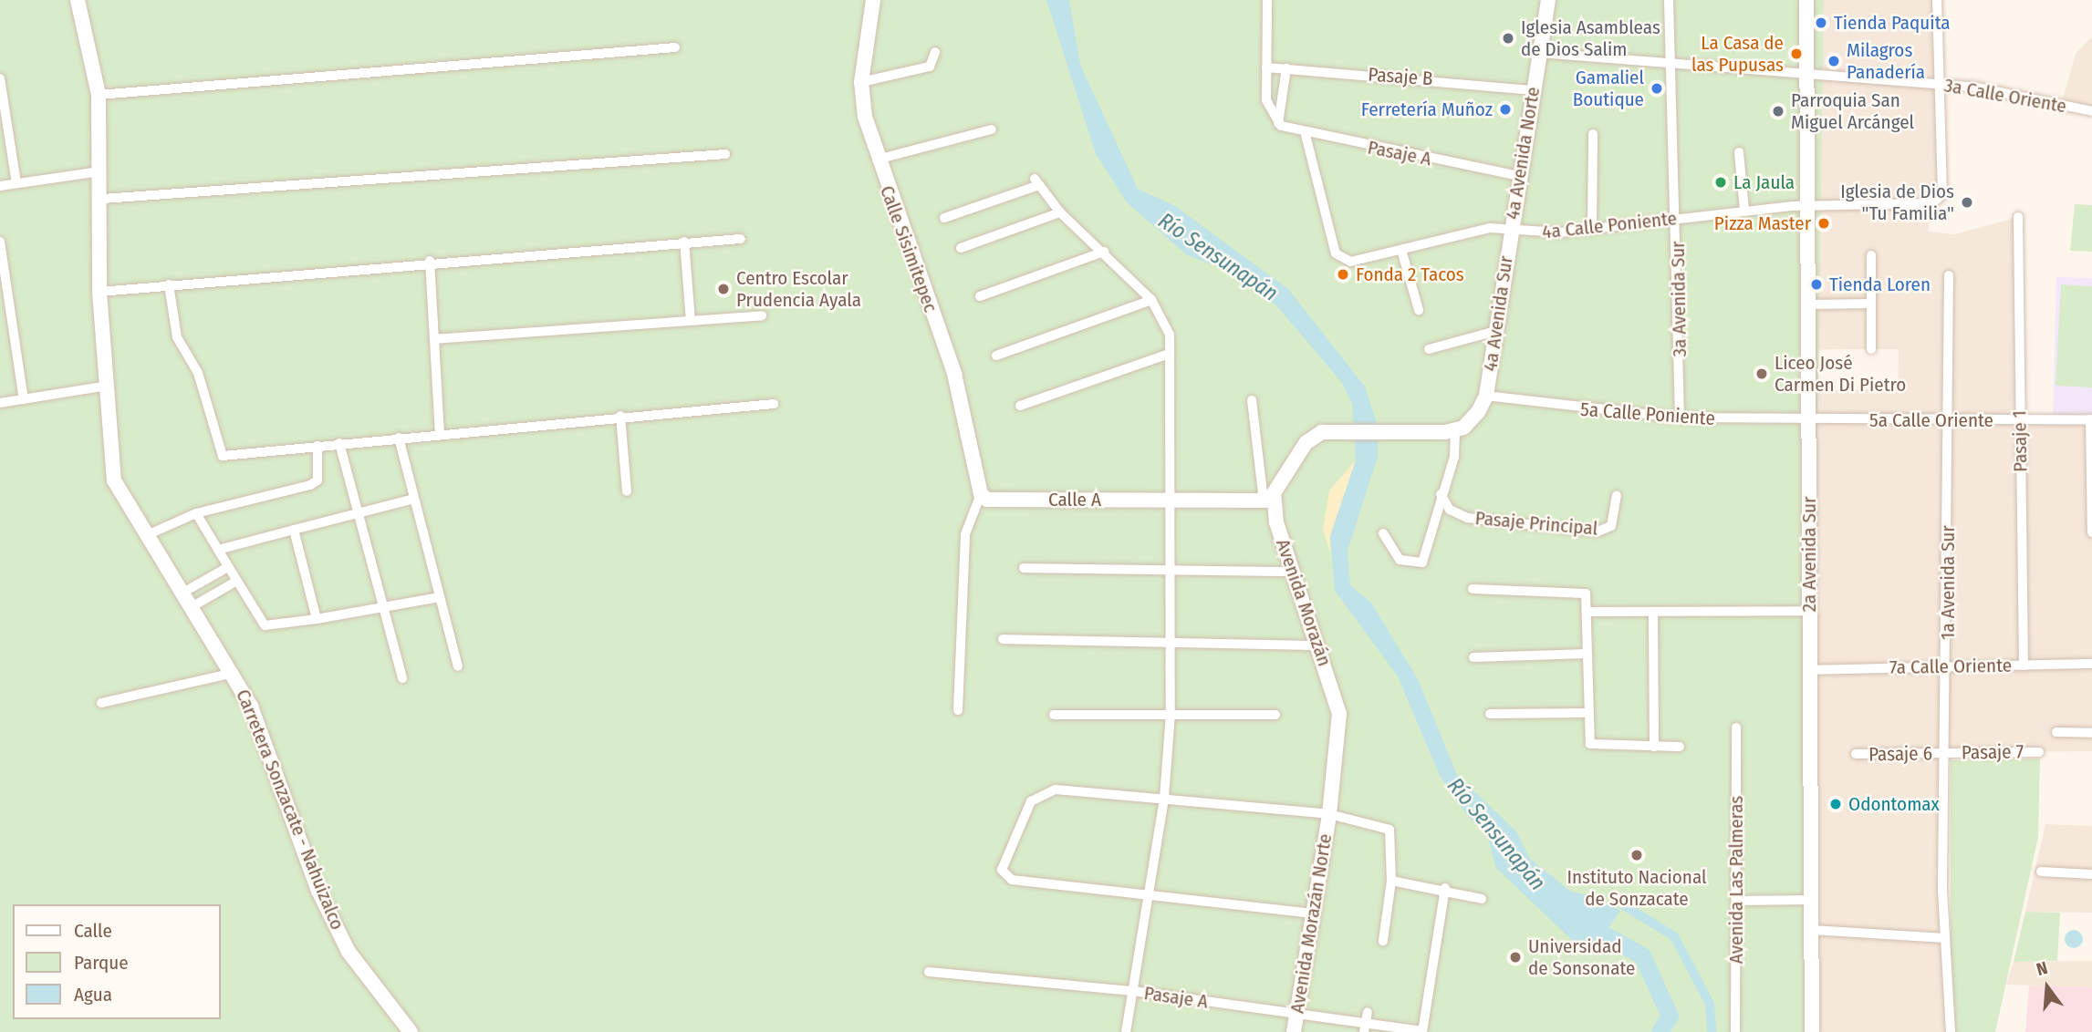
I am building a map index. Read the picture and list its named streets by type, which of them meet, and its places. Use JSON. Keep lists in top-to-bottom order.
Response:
{
  "streets": {
    "street": [
      "Pasaje B",
      "3a Calle Oriente",
      "Pasaje A",
      "4a Avenida Norte",
      "4a Calle Poniente",
      "Calle Sisimitepec",
      "3a Avenida Sur",
      "4a Avenida Sur",
      "5a Calle Poniente",
      "5a Calle Oriente",
      "Pasaje 1",
      "Calle A",
      "Pasaje Principal",
      "2a Avenida Sur",
      "1a Avenida Sur",
      "Avenida Morazán",
      "7a Calle Oriente",
      "Pasaje 7",
      "Pasaje 6",
      "Carretera Sonzacate - Nahuizalco",
      "Avenida Las Palmeras",
      "Avenida Morazán Norte"
    ]
  },
  "crossings": [
    ["Pasaje B", "4a Avenida Norte"],
    ["3a Calle Oriente", "4a Avenida Norte"],
    ["3a Calle Oriente", "4a Calle Poniente"],
    ["3a Calle Oriente", "3a Avenida Sur"],
    ["3a Calle Oriente", "2a Avenida Sur"],
    ["Pasaje A", "4a Avenida Norte"],
    ["Pasaje A", "4a Calle Poniente"],
    ["Pasaje A", "Avenida Morazán Norte"],
    ["4a Avenida Norte", "4a Calle Poniente"],
    ["4a Avenida Norte", "4a Avenida Sur"],
    ["4a Calle Poniente", "3a Avenida Sur"],
    ["4a Calle Poniente", "4a Avenida Sur"],
    ["4a Calle Poniente", "2a Avenida Sur"],
    ["Calle Sisimitepec", "Calle A"],
    ["3a Avenida Sur", "5a Calle Poniente"],
    ["4a Avenida Sur", "5a Calle Poniente"],
    ["5a Calle Poniente", "5a Calle Oriente"],
    ["5a Calle Poniente", "2a Avenida Sur"],
    ["5a Calle Oriente", "Pasaje 1"],
    ["5a Calle Oriente", "2a Avenida Sur"],
    ["5a Calle Oriente", "1a Avenida Sur"],
    ["Pasaje 1", "7a Calle Oriente"],
    ["Calle A", "Avenida Morazán"],
    ["2a Avenida Sur", "7a Calle Oriente"],
    ["1a Avenida Sur", "7a Calle Oriente"],
    ["1a Avenida Sur", "Pasaje 7"],
    ["1a Avenida Sur", "Pasaje 6"],
    ["Avenida Morazán", "Avenida Morazán Norte"],
    ["Pasaje 7", "Pasaje 6"]
  ],
  "water": ["Río Sensunapán"],
  "places": [
    "Tienda Paquita",
    "Iglesia Asambleas de Dios Salim",
    "La Casa de las Pupusas",
    "Milagros Panadería",
    "Gamaliel Boutique",
    "Ferretería Muñoz",
    "Parroquia San Miguel Arcángel",
    "La Jaula",
    "Iglesia de Dios \"Tu Familia\"",
    "Pizza Master",
    "Fonda 2 Tacos",
    "Tienda Loren",
    "Centro Escolar Prudencia Ayala",
    "Liceo José Carmen Di Pietro",
    "Odontomax",
    "Instituto Nacional de Sonzacate",
    "Universidad de Sonsonate"
  ],
  "legend": ["Calle", "Parque", "Agua"],
  "north": "top"
}
